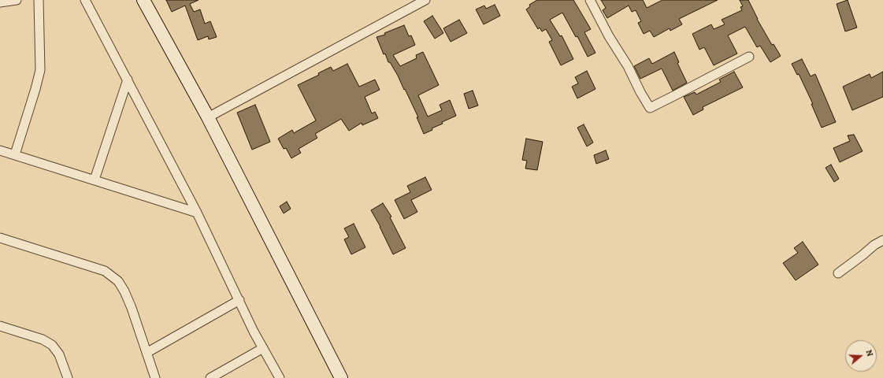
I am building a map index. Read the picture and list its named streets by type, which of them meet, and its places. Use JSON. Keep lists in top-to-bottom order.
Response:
{
  "north": "right"
}
